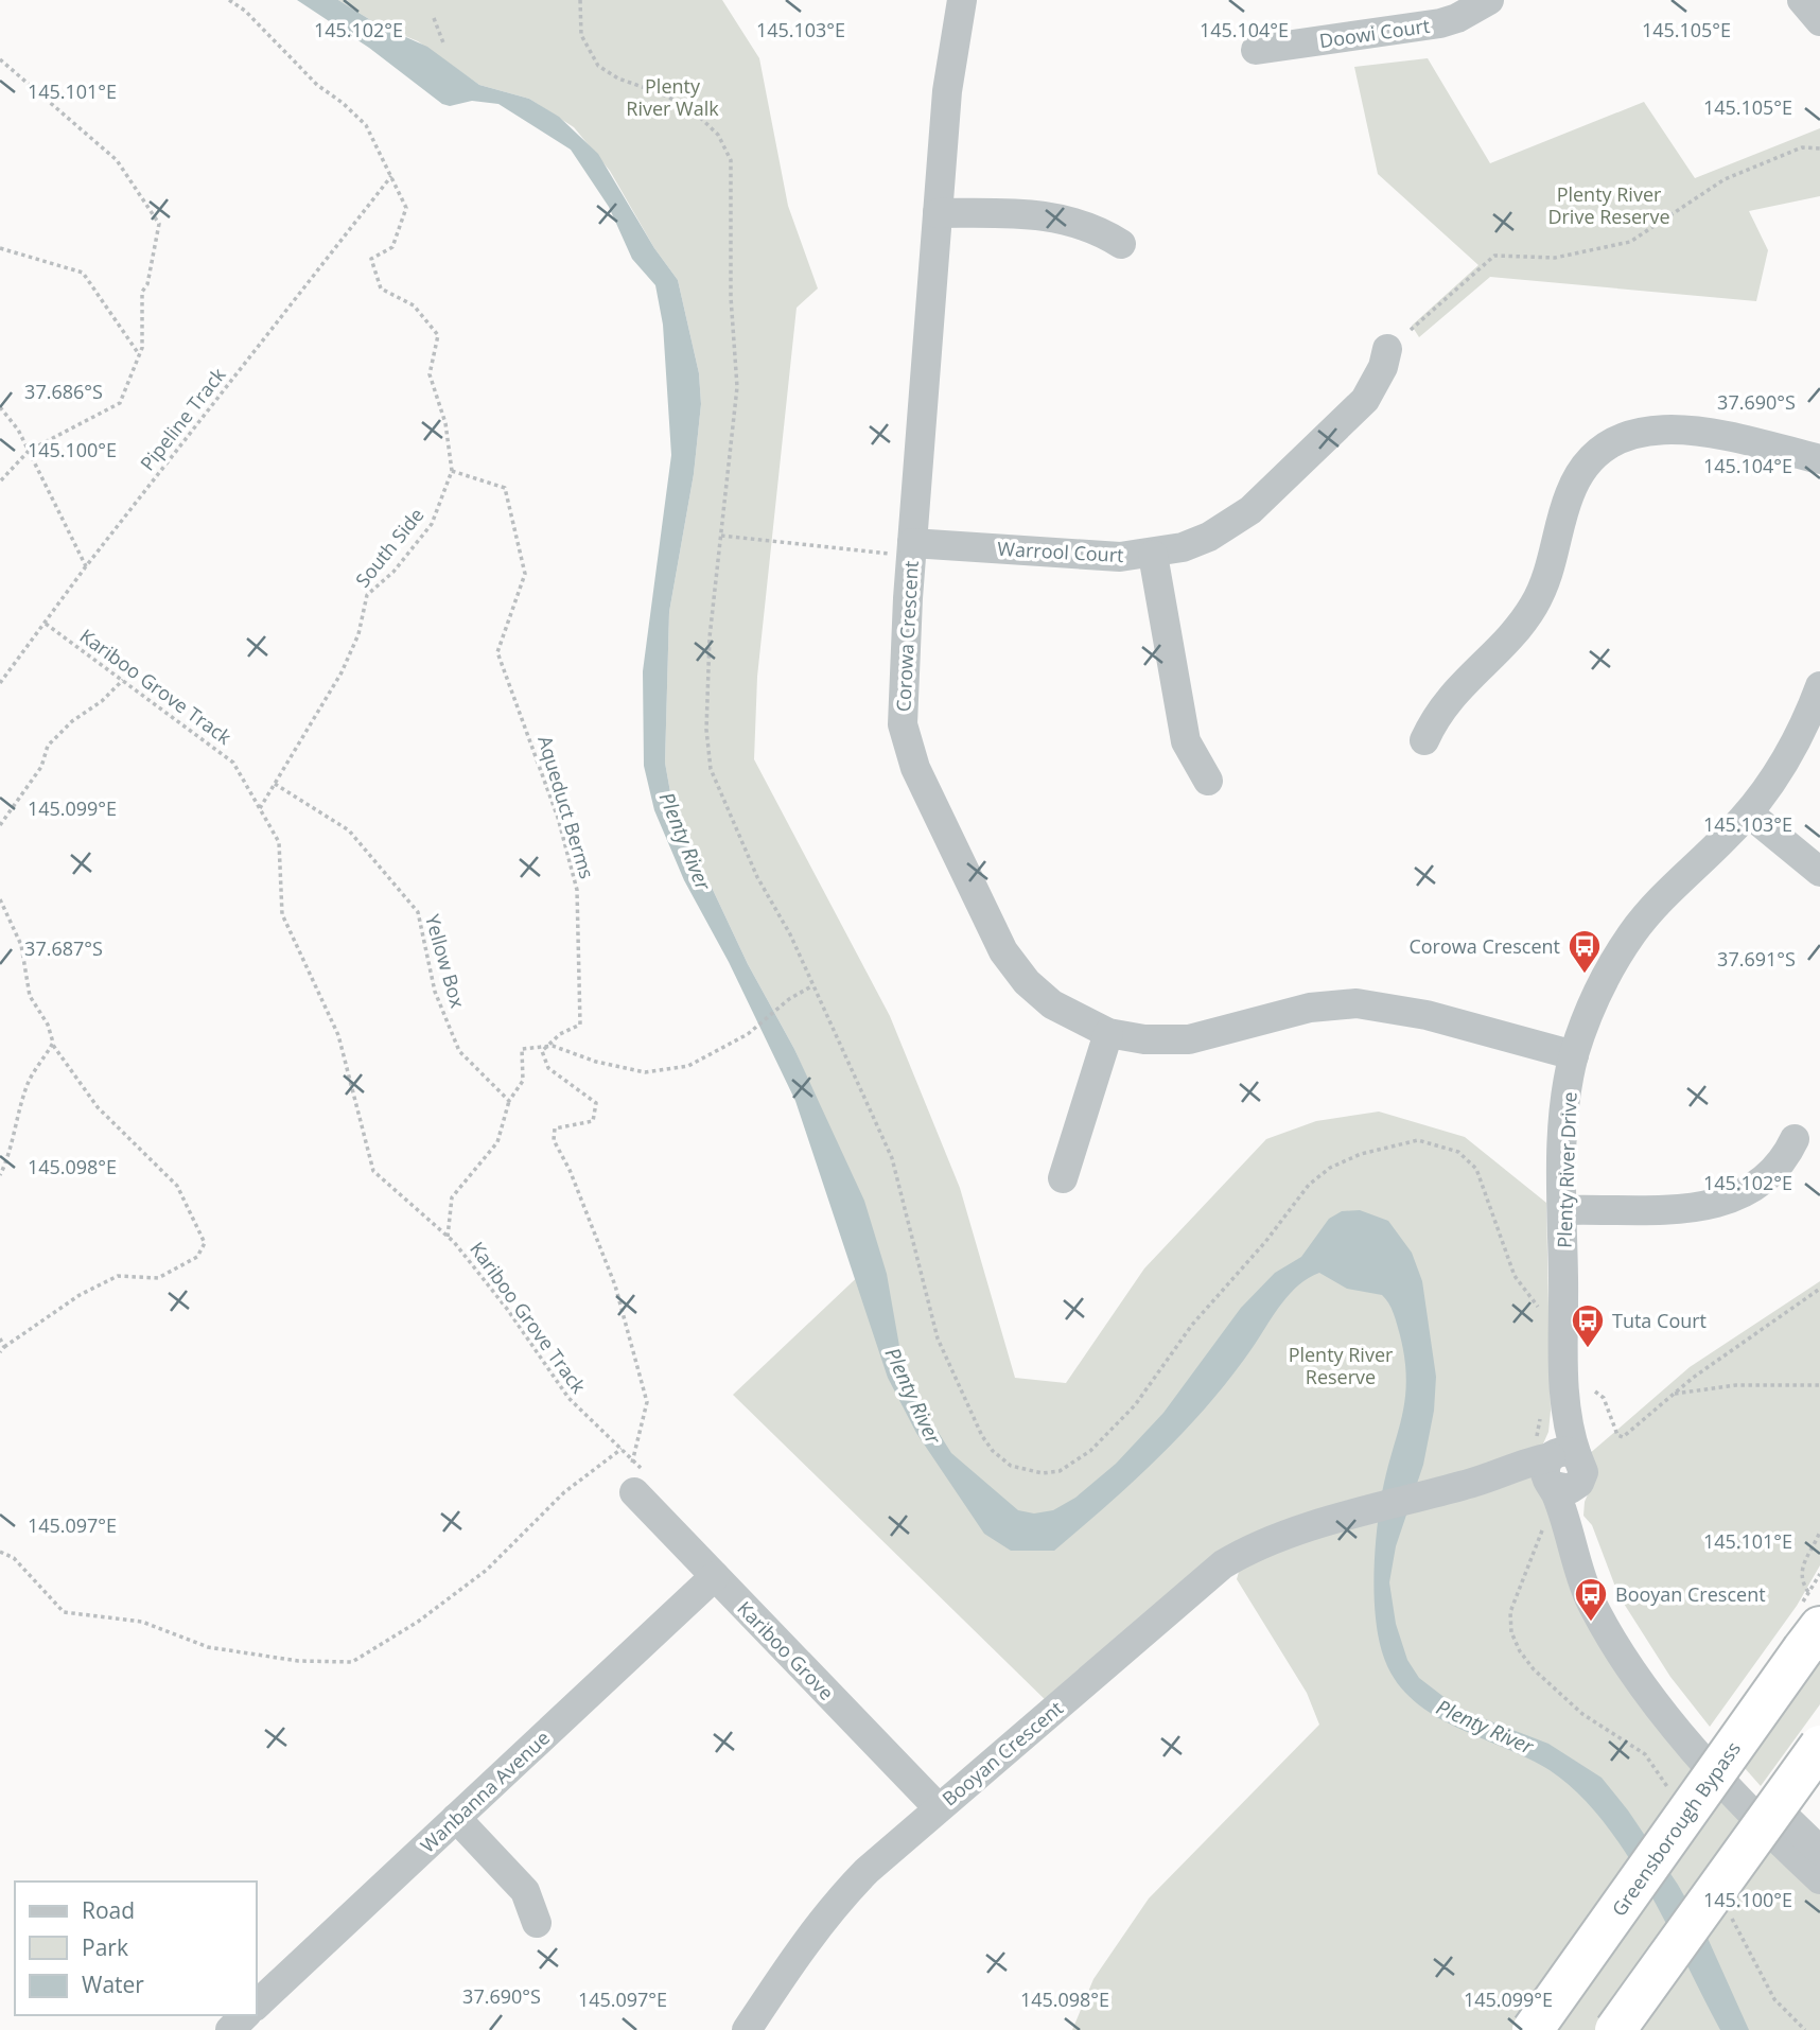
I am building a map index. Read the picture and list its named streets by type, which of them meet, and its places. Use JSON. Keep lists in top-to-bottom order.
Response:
{
  "streets": {
    "highway": ["Greensborough Bypass"],
    "street": [
      "Doowi Court",
      "Warrool Court",
      "Corowa Crescent",
      "Plenty River Drive",
      "Kariboo Grove",
      "Booyan Crescent",
      "Wanbanna Avenue"
    ],
    "path": [
      "Pipeline Track",
      "South Side",
      "Kariboo Grove Track",
      "Aqueduct Berms",
      "Yellow Box"
    ]
  },
  "crossings": [
    ["Pipeline Track", "South Side"],
    ["Pipeline Track", "Kariboo Grove Track"],
    ["South Side", "Kariboo Grove Track"],
    ["South Side", "Aqueduct Berms"],
    ["South Side", "Yellow Box"],
    ["Warrool Court", "Corowa Crescent"],
    ["Corowa Crescent", "Plenty River Drive"],
    ["Kariboo Grove Track", "Kariboo Grove"],
    ["Plenty River Drive", "Booyan Crescent"],
    ["Kariboo Grove", "Booyan Crescent"],
    ["Kariboo Grove", "Wanbanna Avenue"]
  ],
  "water": ["Plenty River"],
  "parks": ["Plenty River Walk", "Plenty River Drive Reserve", "Plenty River Reserve"],
  "places": {
    "bus stop": ["Corowa Crescent", "Tuta Court", "Booyan Crescent"]
  },
  "legend": ["Road", "Park", "Water"],
  "coordinates": [
    "145.102°E",
    "145.103°E",
    "145.104°E",
    "145.105°E",
    "145.101°E",
    "37.686°S",
    "37.690°S",
    "145.100°E",
    "145.099°E",
    "37.687°S",
    "37.691°S",
    "145.098°E",
    "145.097°E"
  ]
}
